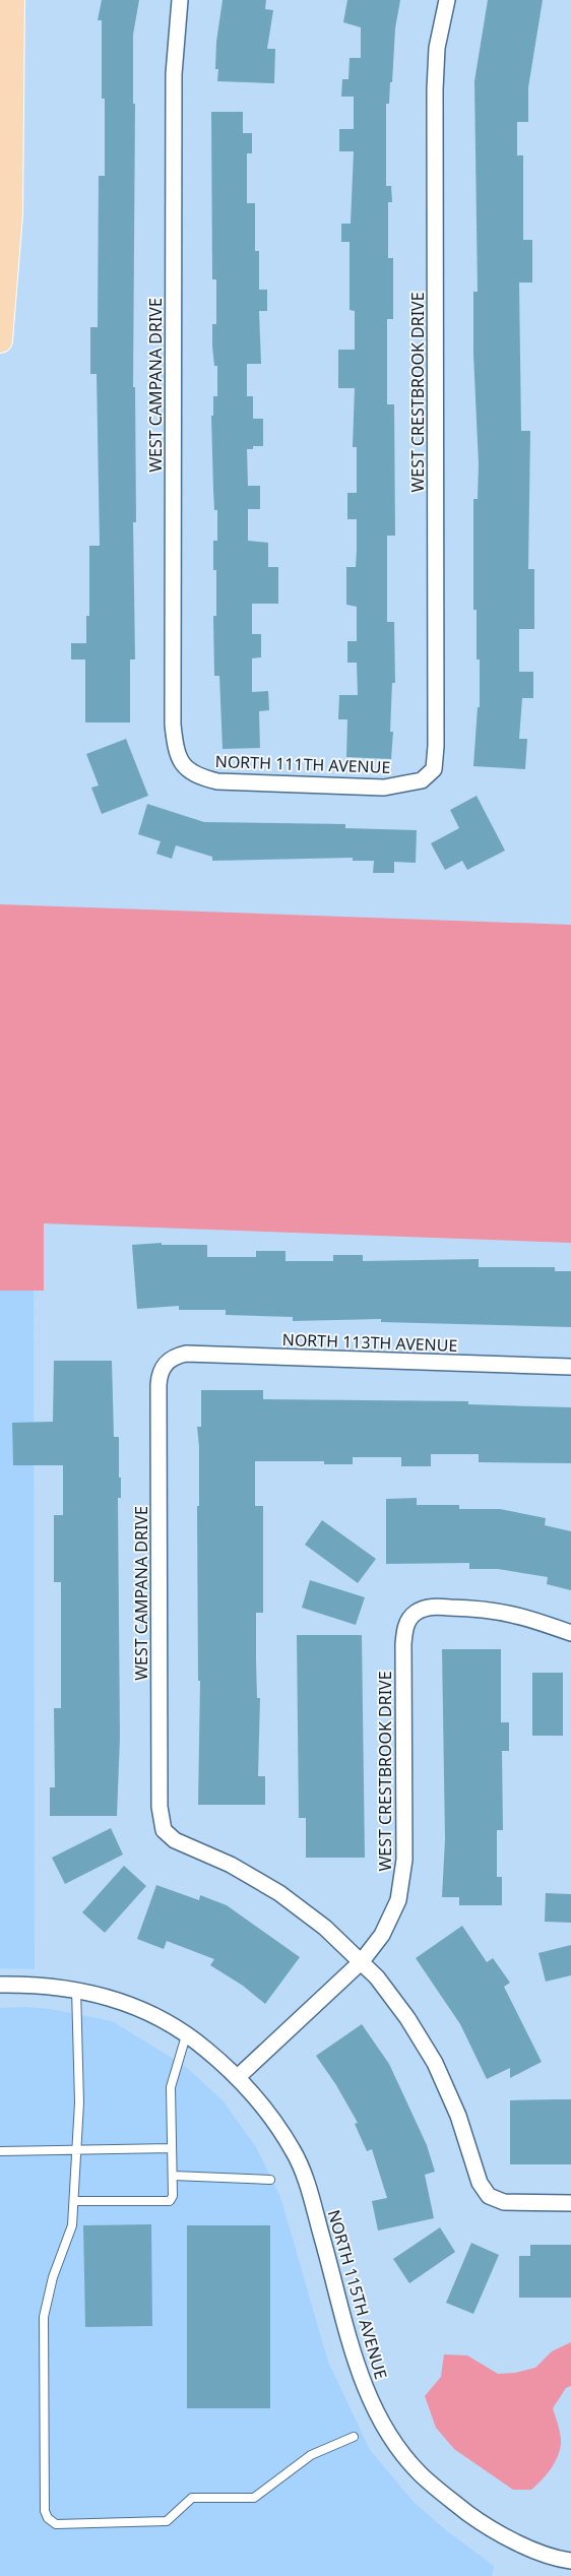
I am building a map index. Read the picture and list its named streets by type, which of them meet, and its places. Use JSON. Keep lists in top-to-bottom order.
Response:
{
  "streets": {
    "street": [
      "WEST CAMPANA DRIVE",
      "WEST CRESTBROOK DRIVE",
      "NORTH 111TH AVENUE",
      "NORTH 113TH AVENUE",
      "NORTH 115TH AVENUE"
    ]
  },
  "crossings": [
    ["WEST CAMPANA DRIVE", "WEST CRESTBROOK DRIVE"],
    ["WEST CAMPANA DRIVE", "NORTH 111TH AVENUE"],
    ["WEST CAMPANA DRIVE", "NORTH 113TH AVENUE"],
    ["WEST CRESTBROOK DRIVE", "NORTH 111TH AVENUE"],
    ["WEST CRESTBROOK DRIVE", "NORTH 115TH AVENUE"]
  ]
}
